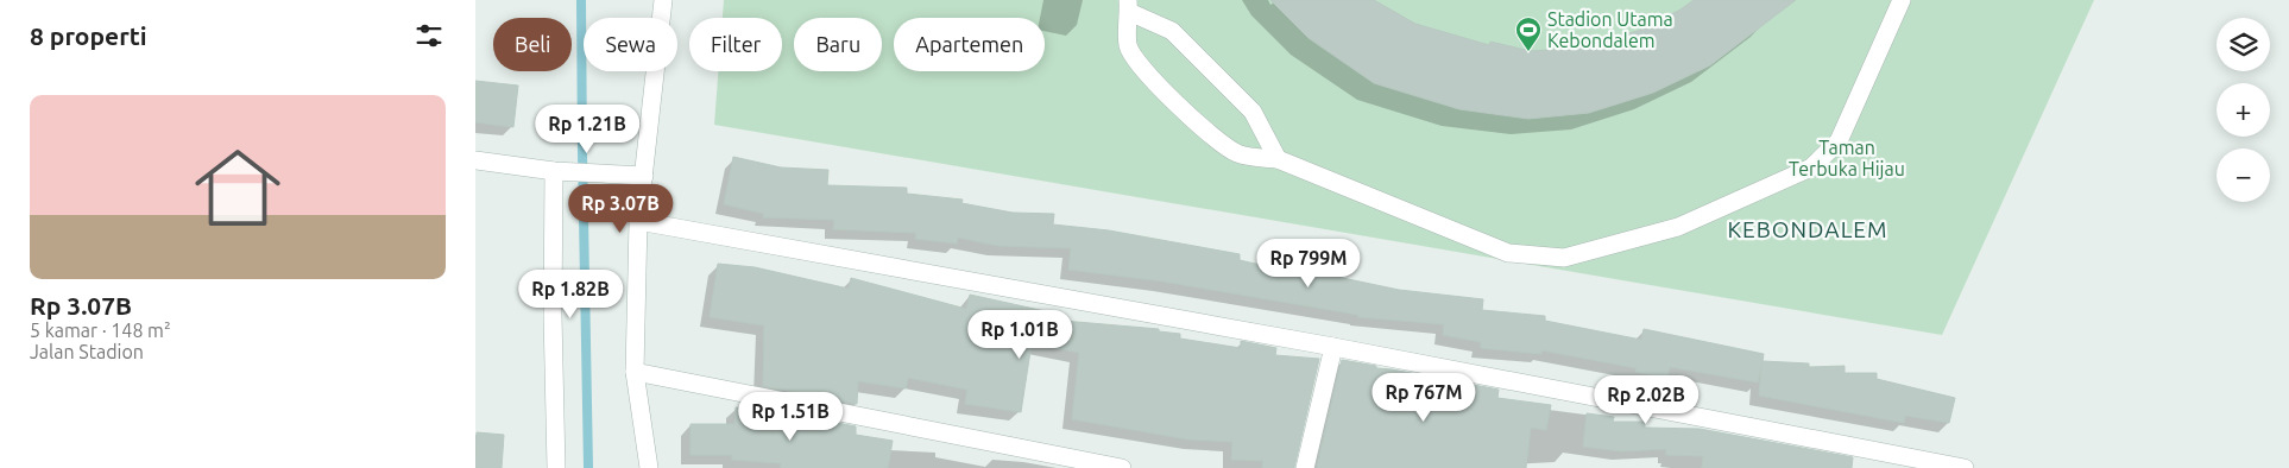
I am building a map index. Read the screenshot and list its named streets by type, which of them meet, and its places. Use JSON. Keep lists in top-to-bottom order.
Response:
{
  "districts": ["KEBONDALEM"],
  "parks": ["Taman Terbuka Hijau"],
  "places": {
    "sports": ["Stadion Utama Kebondalem"]
  },
  "page": {
    "heading": "8 properti",
    "map_buttons": ["+", "−"],
    "chip": [
      "Beli",
      "Sewa",
      "Filter",
      "Baru",
      "Apartemen"
    ],
    "list": [
      {
        "name": "Rp 3.07B",
        "note": "5 kamar · 148 m² · Jalan Stadion"
      }
    ],
    "price": [
      "Rp 1.21B",
      "Rp 3.07B",
      "Rp 799M",
      "Rp 1.82B",
      "Rp 1.01B",
      "Rp 767M",
      "Rp 2.02B",
      "Rp 1.51B"
    ]
  }
}
